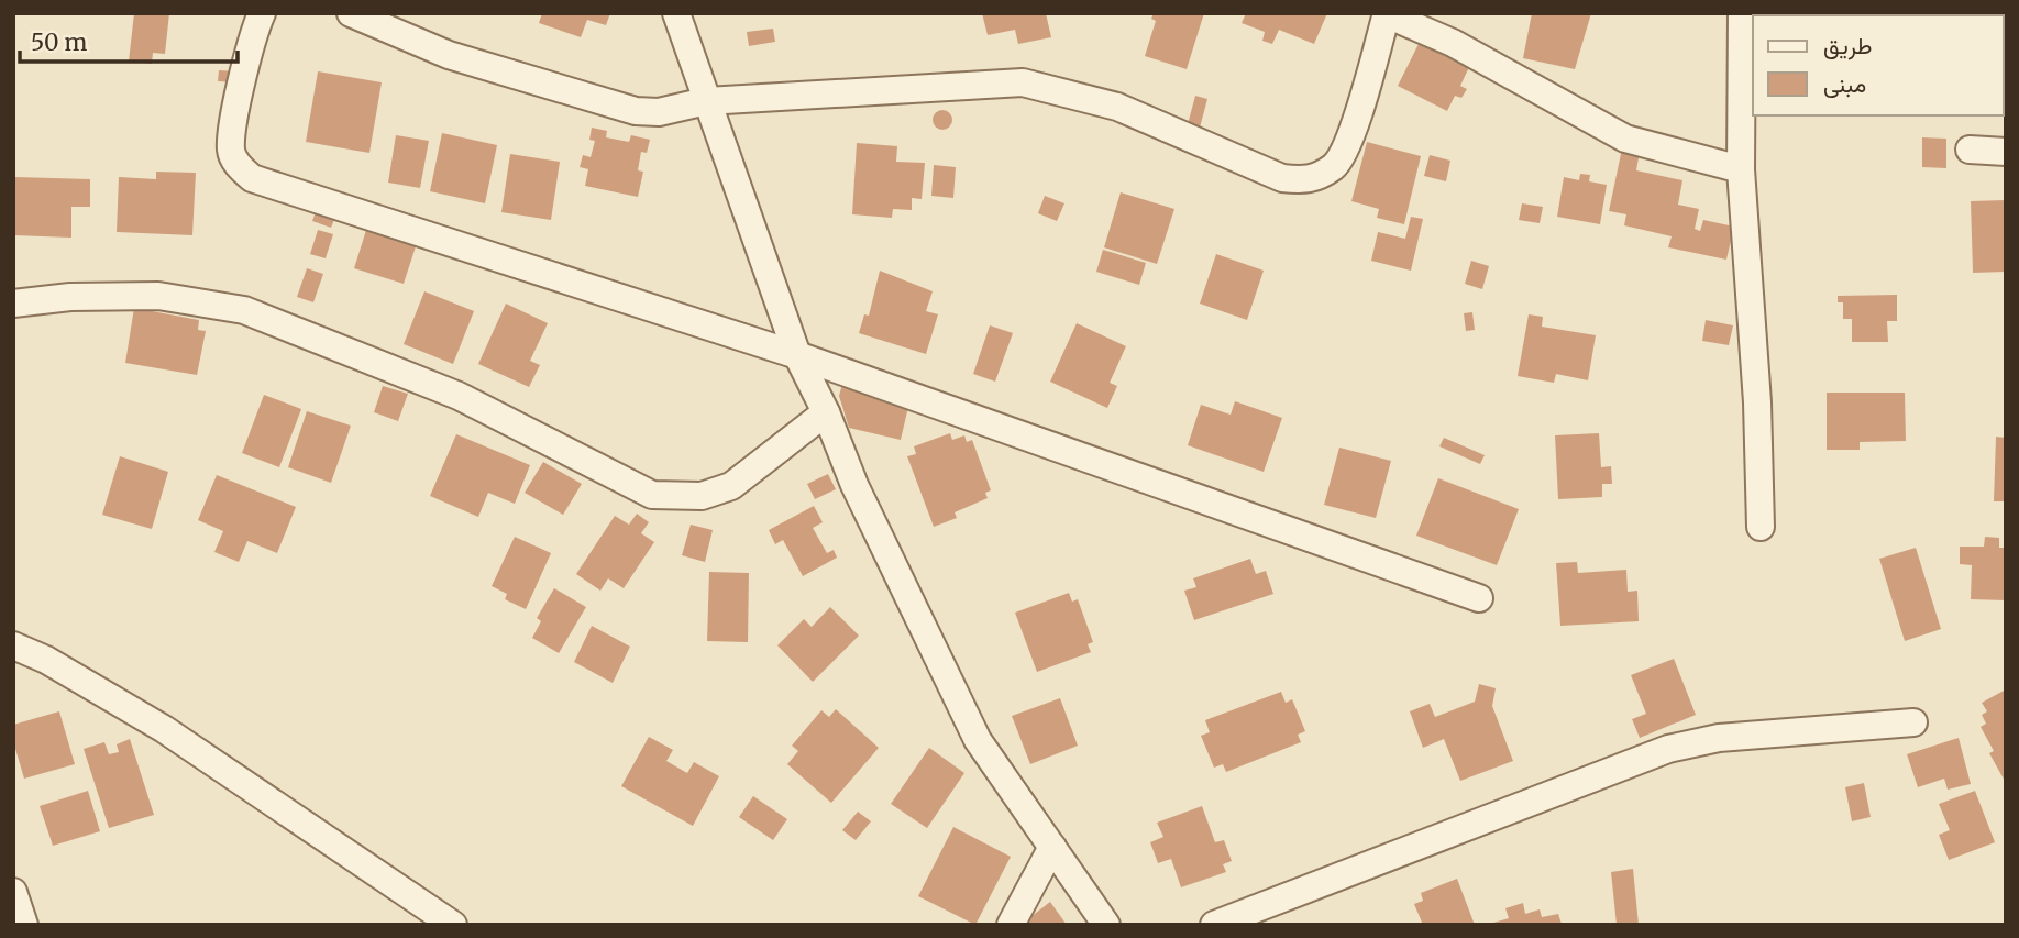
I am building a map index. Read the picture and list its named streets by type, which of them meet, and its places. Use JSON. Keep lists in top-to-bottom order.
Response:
{
  "legend": ["طريق", "مبنى"],
  "scale_bar": "50 m"
}
